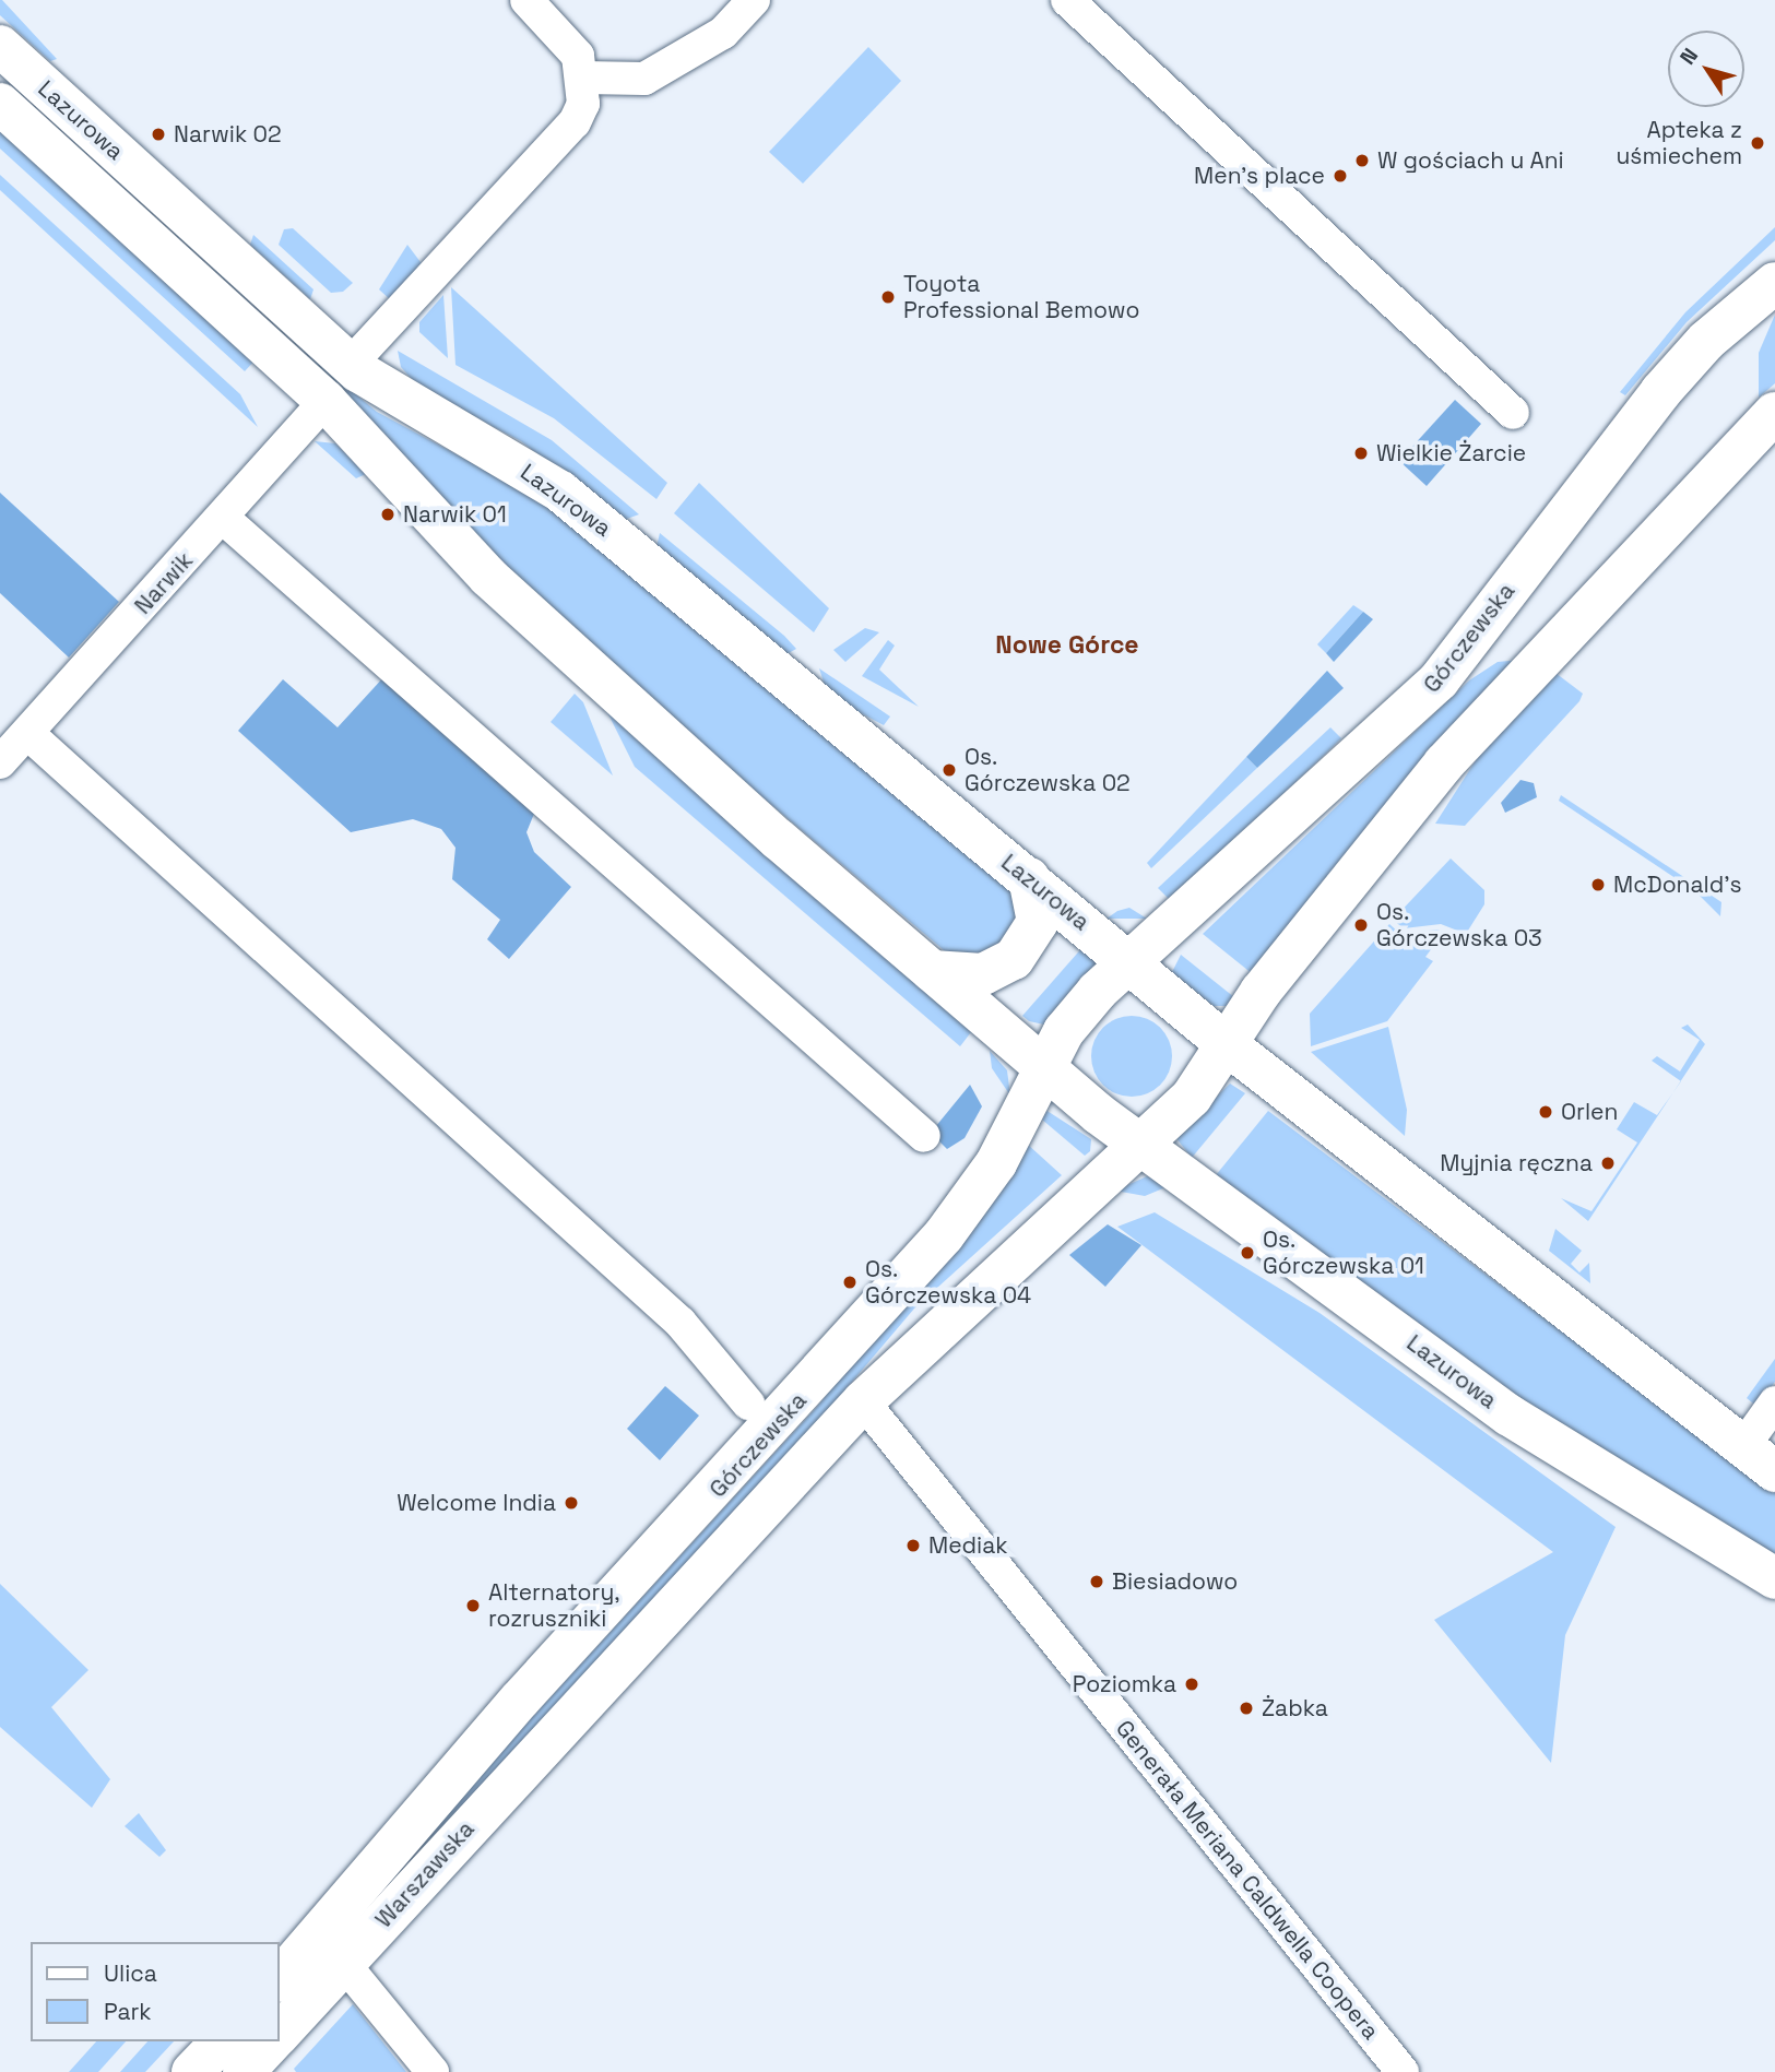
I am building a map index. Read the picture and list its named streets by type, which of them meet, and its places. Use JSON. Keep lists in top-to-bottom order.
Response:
{
  "streets": {
    "main road": ["Lazurowa", "Górczewska", "Warszawska"],
    "street": ["Narwik", "Generała Meriana Caldwella Coopera"]
  },
  "crossings": [
    ["Lazurowa", "Narwik"],
    ["Lazurowa", "Górczewska"],
    ["Górczewska", "Warszawska"],
    ["Górczewska", "Generała Meriana Caldwella Coopera"]
  ],
  "districts": ["Nowe Górce"],
  "places": [
    "Narwik 02",
    "Apteka z uśmiechem",
    "W gościach u Ani",
    "Men's place",
    "Toyota Professional Bemowo",
    "Wielkie Żarcie",
    "Narwik 01",
    "Os. Górczewska 02",
    "McDonald's",
    "Os. Górczewska 03",
    "Orlen",
    "Myjnia ręczna",
    "Os. Górczewska 01",
    "Os. Górczewska 04",
    "Welcome India",
    "Mediak",
    "Biesiadowo",
    "Alternatory, rozruszniki",
    "Poziomka",
    "Żabka"
  ],
  "legend": ["Ulica", "Park"],
  "north": "top left"
}
